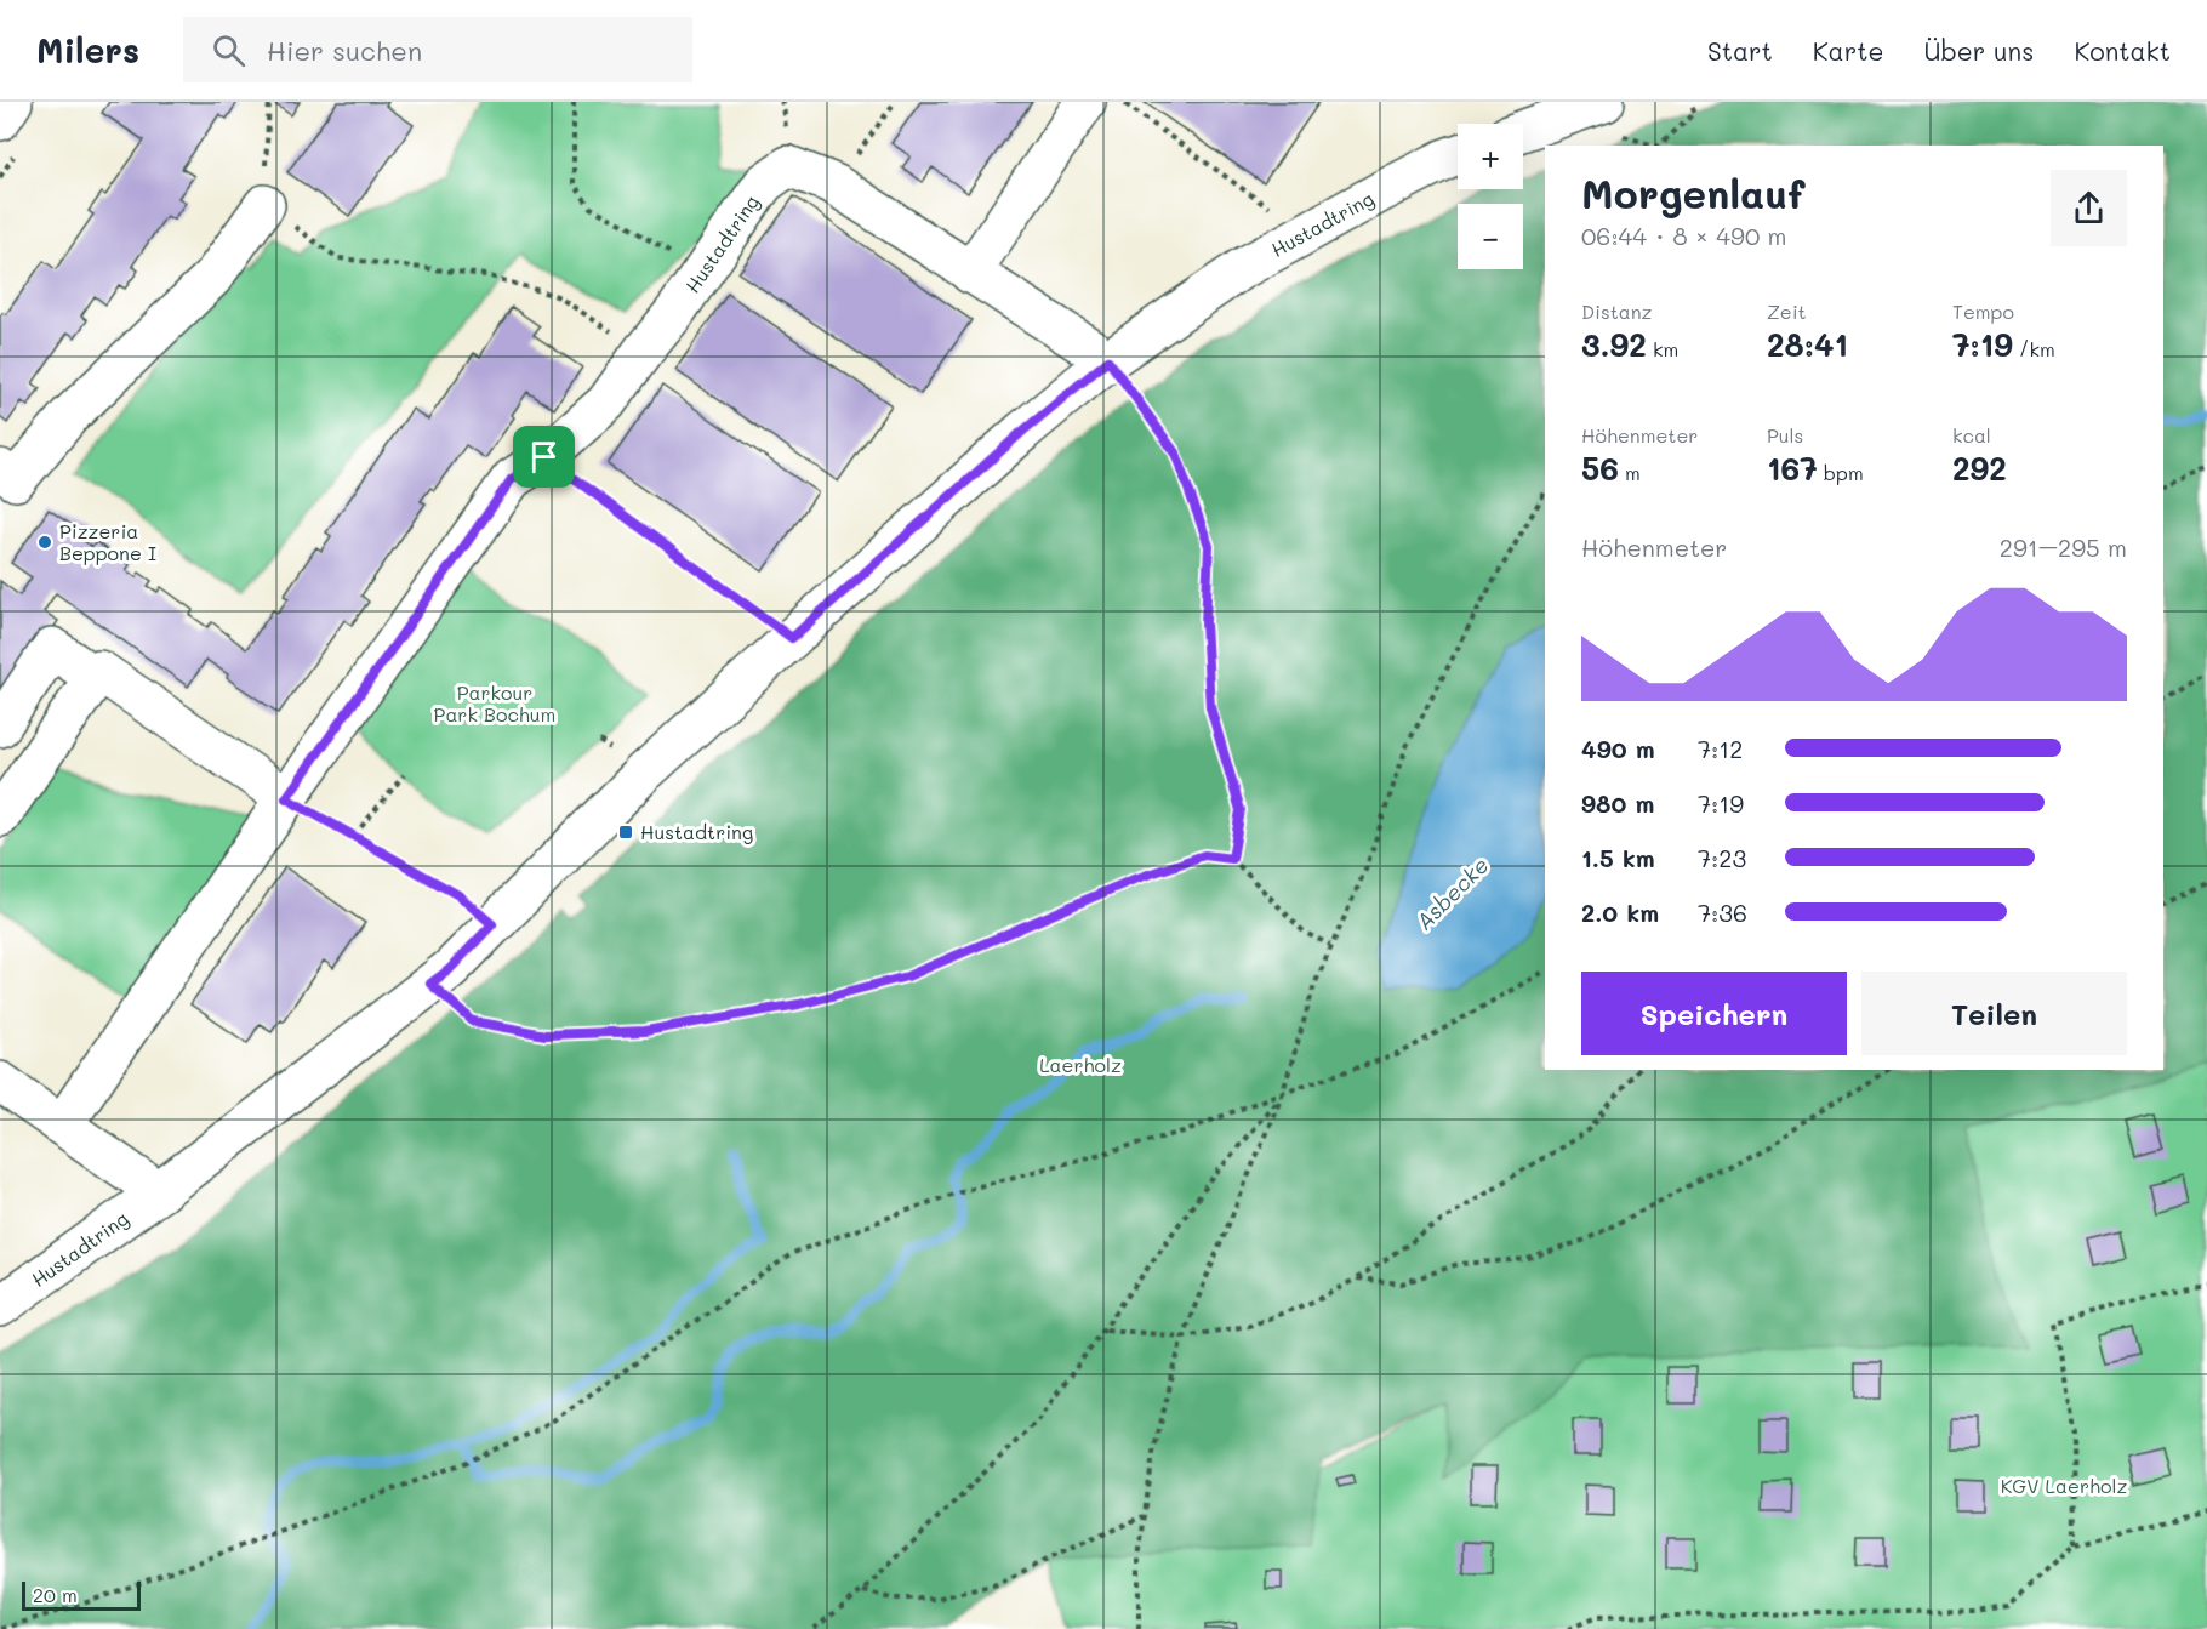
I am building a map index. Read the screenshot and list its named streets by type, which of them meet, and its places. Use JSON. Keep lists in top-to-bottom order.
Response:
{
  "streets": {
    "street": ["Hustadtring"]
  },
  "water": ["Asbecke"],
  "parks": ["Parkour Park Bochum", "Laerholz", "KGV Laerholz"],
  "places": {
    "other": ["Pizzeria Beppone I"],
    "transit": ["Hustadtring"]
  },
  "scale_bar": "20 m",
  "page": {
    "header": "Milers",
    "search": "Hier suchen",
    "nav": [
      "Start",
      "Karte",
      "Über uns",
      "Kontakt"
    ],
    "map_buttons": ["+", "−"],
    "heading": ["Morgenlauf", "06:44 · 8 × 490 m"],
    "stats": [
      ["Distanz", "3.92 km"],
      ["Zeit", "28:41"],
      ["Tempo", "7:19 /km"],
      ["Höhenmeter", "56 m"],
      ["Puls", "167 bpm"],
      ["kcal", "292"]
    ],
    "chart": ["Höhenmeter", "291–295 m"],
    "list": [
      {
        "name": "490 m",
        "note": "7:12"
      },
      {
        "name": "980 m",
        "note": "7:19"
      },
      {
        "name": "1.5 km",
        "note": "7:23"
      },
      {
        "name": "2.0 km",
        "note": "7:36"
      }
    ],
    "buttons": ["Speichern", "Teilen"],
    "scale": "20 m"
  }
}
